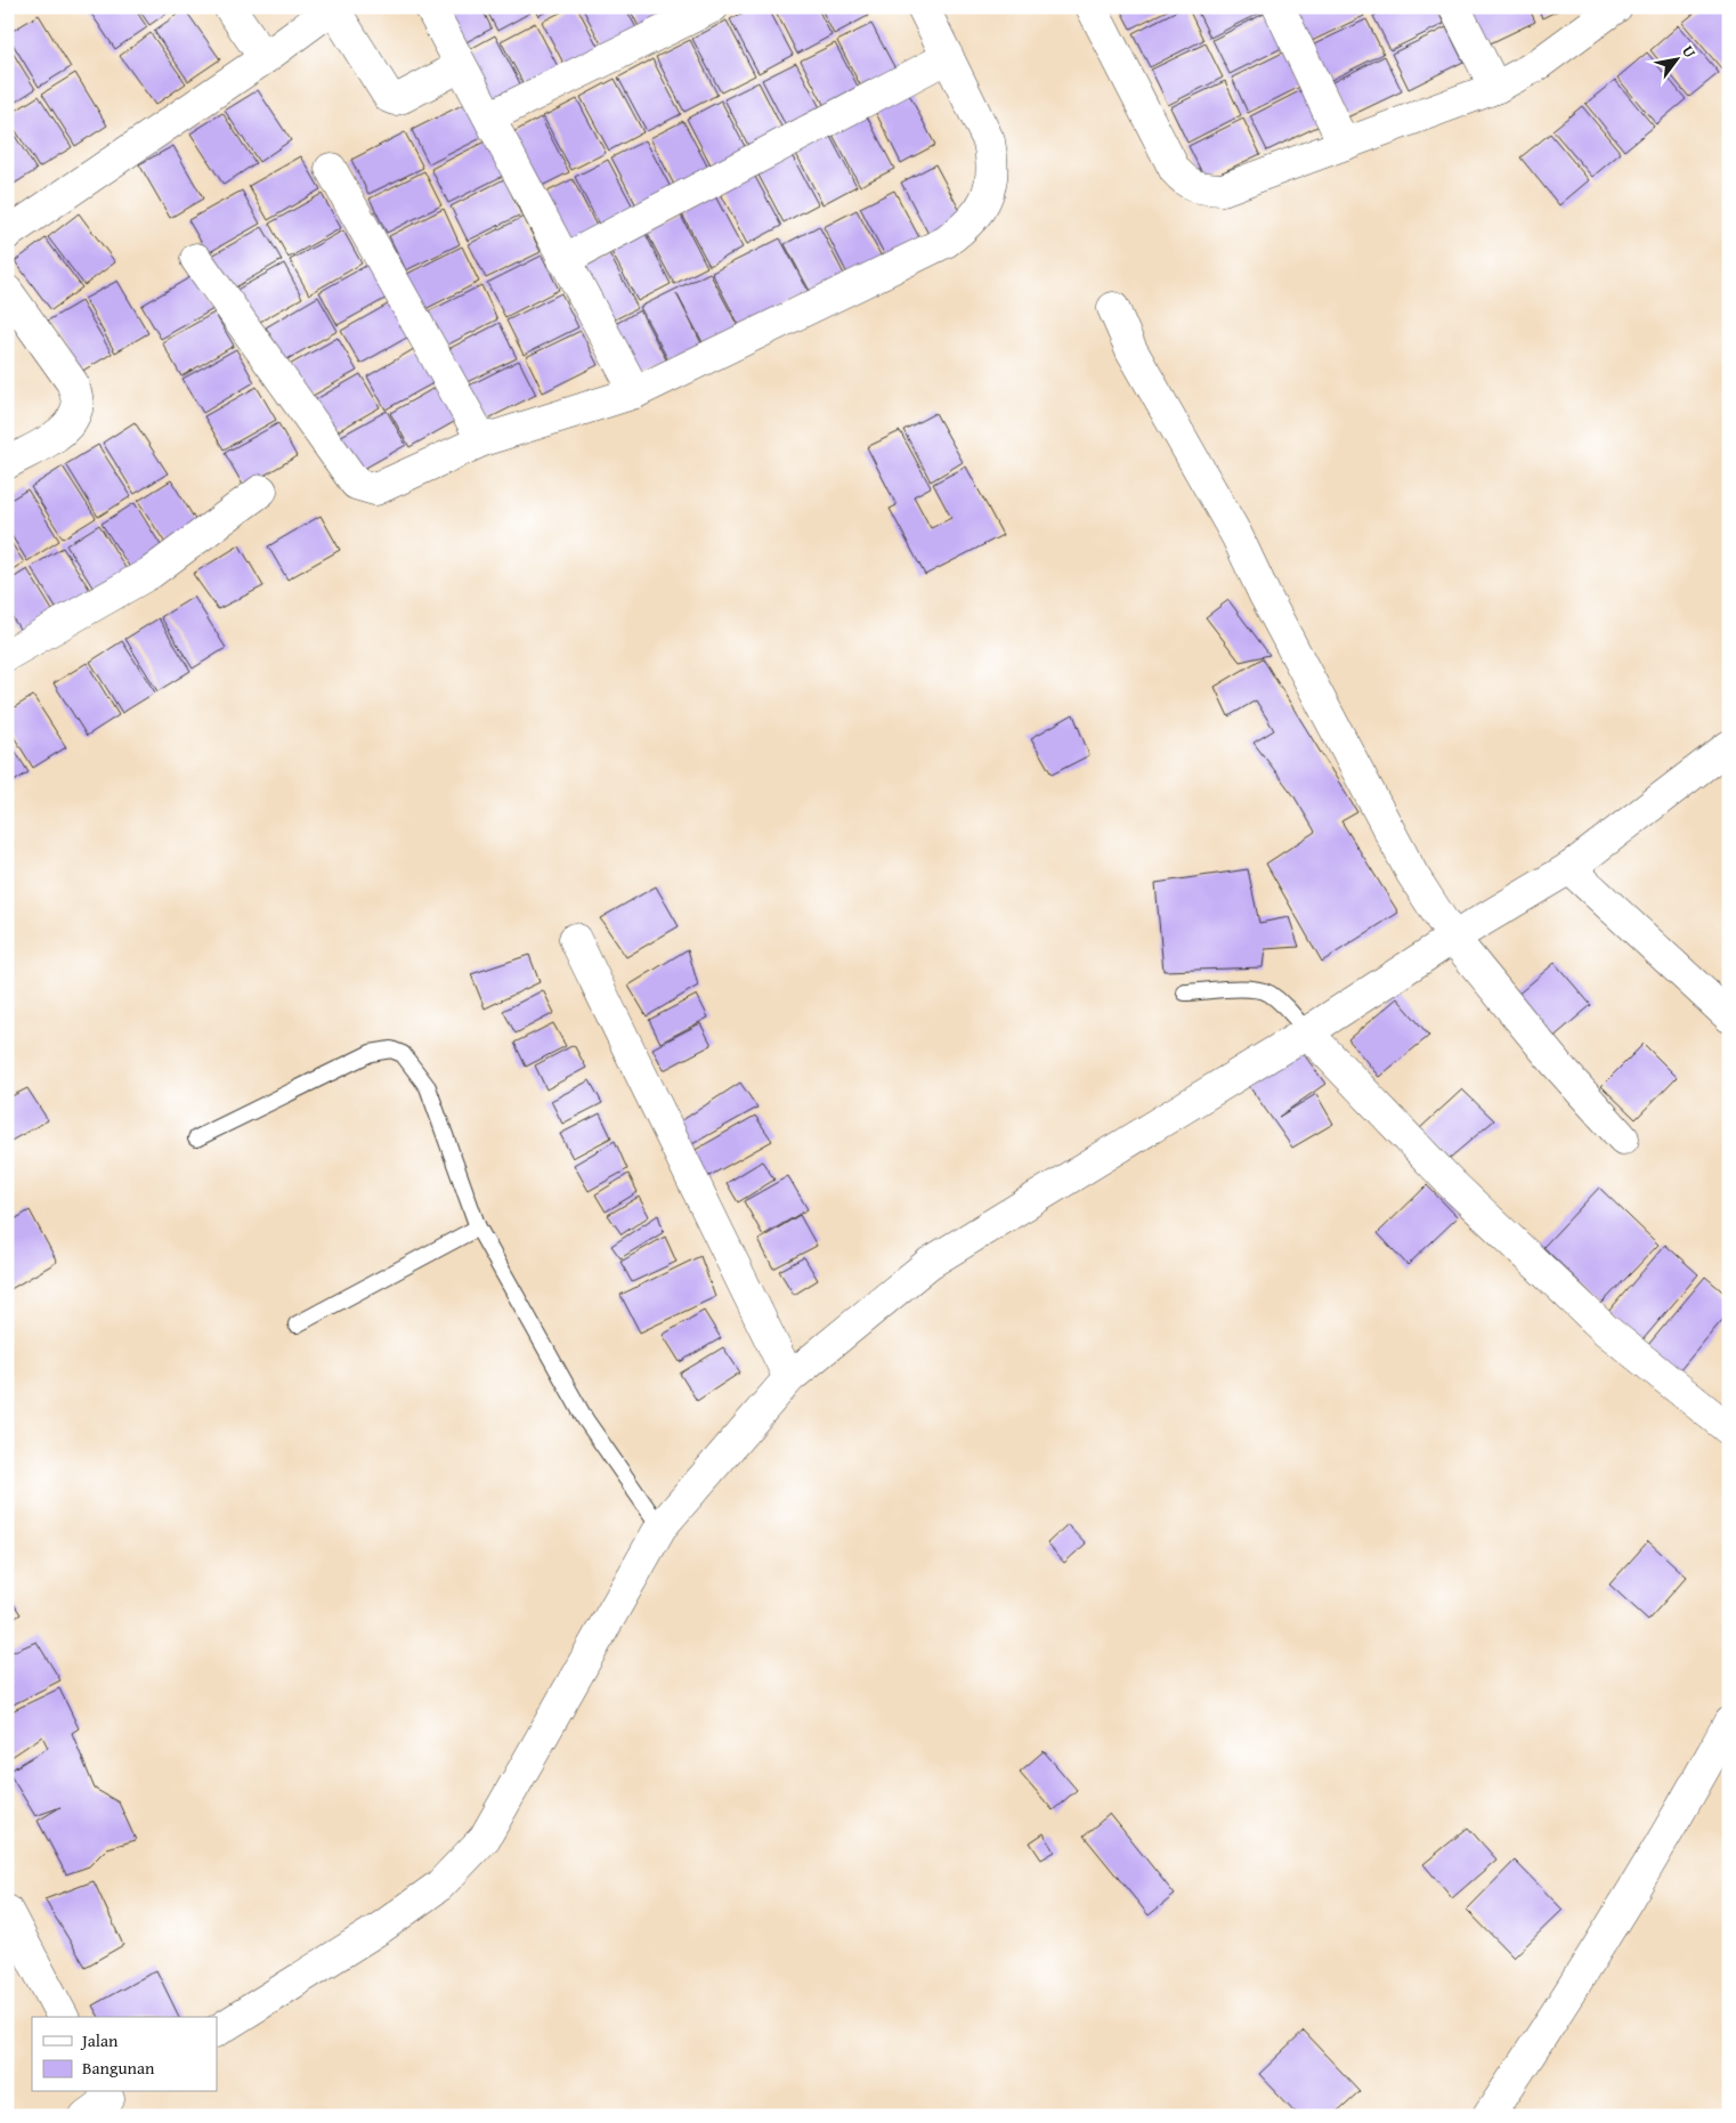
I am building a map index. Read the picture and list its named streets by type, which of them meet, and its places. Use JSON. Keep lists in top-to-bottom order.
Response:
{
  "legend": ["Jalan", "Bangunan"],
  "north": "top right"
}
